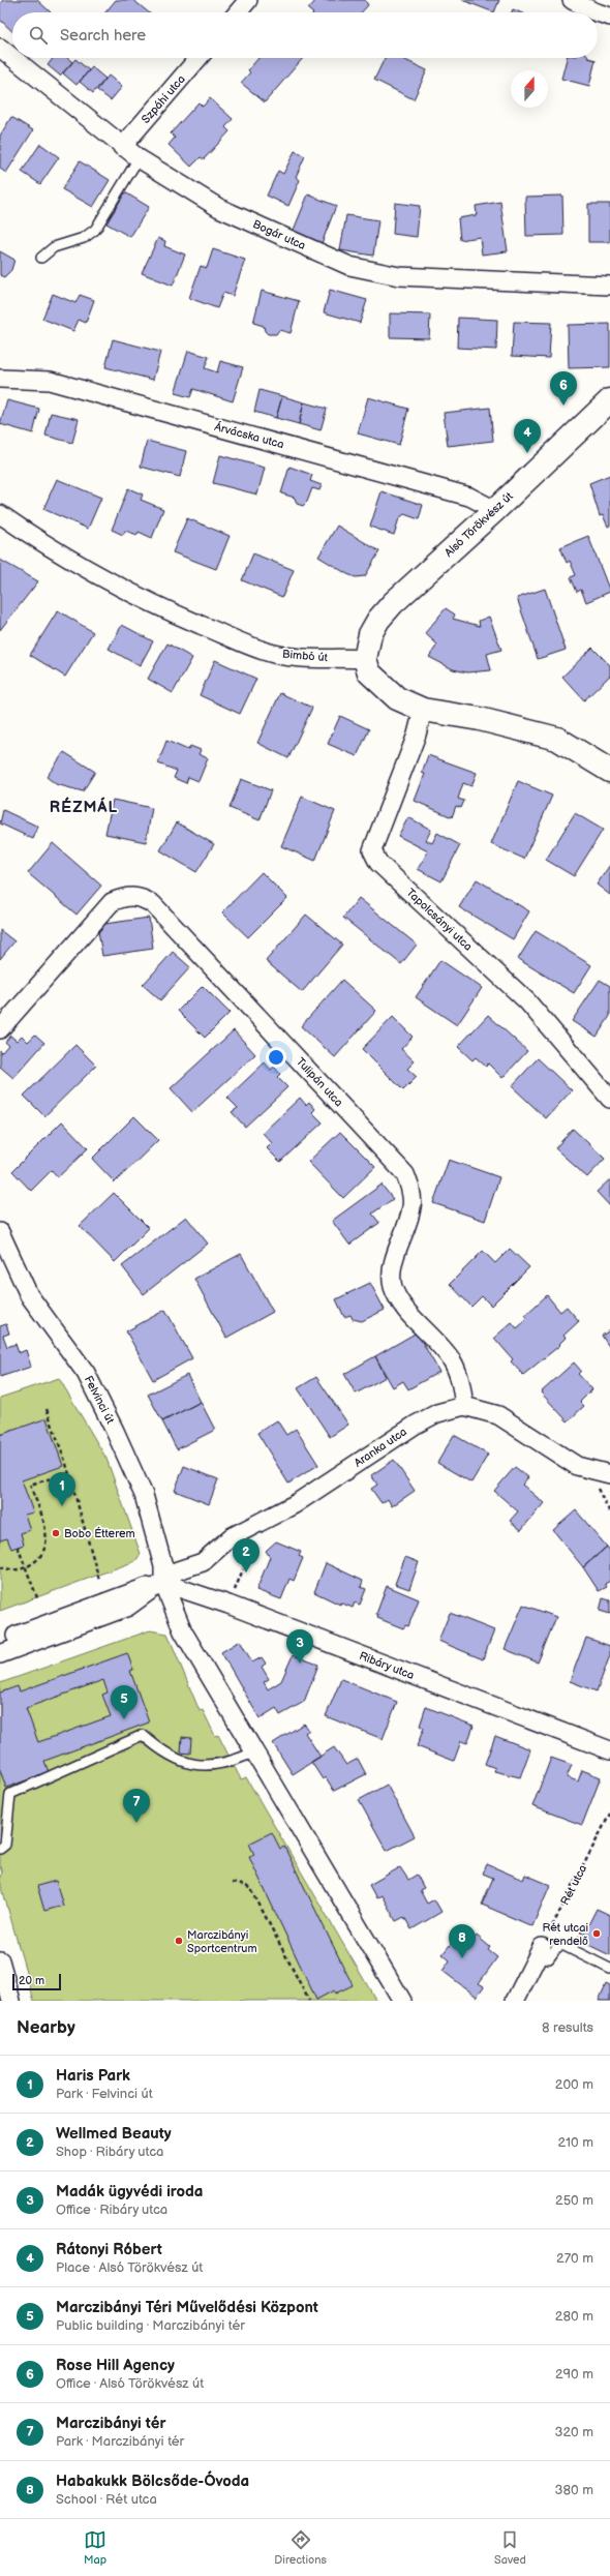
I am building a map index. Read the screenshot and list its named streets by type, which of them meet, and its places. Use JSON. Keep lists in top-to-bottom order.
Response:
{
  "streets": {
    "street": [
      "Szpáhi utca",
      "Bogár utca",
      "Árvácska utca",
      "Alsó Törökvész út",
      "Bimbó út",
      "Tapolcsányi utca",
      "Tulipán utca",
      "Felvinci út",
      "Aranka utca",
      "Ribáry utca"
    ],
    "path": ["Rét utca"]
  },
  "crossings": [
    ["Szpáhi utca", "Bogár utca"],
    ["Árvácska utca", "Alsó Törökvész út"],
    ["Alsó Törökvész út", "Bimbó út"],
    ["Tulipán utca", "Aranka utca"],
    ["Felvinci út", "Aranka utca"],
    ["Felvinci út", "Ribáry utca"],
    ["Aranka utca", "Ribáry utca"]
  ],
  "districts": ["RÉZMÁL"],
  "places": ["Bobo Étterem", "Rét utcai rendelő", "Marczibányi Sportcentrum"],
  "scale_bar": "20 m",
  "north": "top",
  "page": {
    "search": "Search here",
    "pins": [
      "6",
      "4",
      "1",
      "2",
      "3",
      "5",
      "7",
      "8"
    ],
    "scale": "20 m",
    "heading": ["Nearby", "8 results"],
    "list": [
      {
        "mark": "1",
        "name": "Haris Park",
        "note": "Park · Felvinci út",
        "value": "200 m"
      },
      {
        "mark": "2",
        "name": "Wellmed Beauty",
        "note": "Shop · Ribáry utca",
        "value": "210 m"
      },
      {
        "mark": "3",
        "name": "Madák ügyvédi iroda",
        "note": "Office · Ribáry utca",
        "value": "250 m"
      },
      {
        "mark": "4",
        "name": "Rátonyi Róbert",
        "note": "Place · Alsó Törökvész út",
        "value": "270 m"
      },
      {
        "mark": "5",
        "name": "Marczibányi Téri Művelődési Központ",
        "note": "Public building · Marczibányi tér",
        "value": "280 m"
      },
      {
        "mark": "6",
        "name": "Rose Hill Agency",
        "note": "Office · Alsó Törökvész út",
        "value": "290 m"
      },
      {
        "mark": "7",
        "name": "Marczibányi tér",
        "note": "Park · Marczibányi tér",
        "value": "320 m"
      },
      {
        "mark": "8",
        "name": "Habakukk Bölcsőde-Óvoda",
        "note": "School · Rét utca",
        "value": "380 m"
      }
    ],
    "nav": ["Map", "Directions", "Saved"]
  }
}
